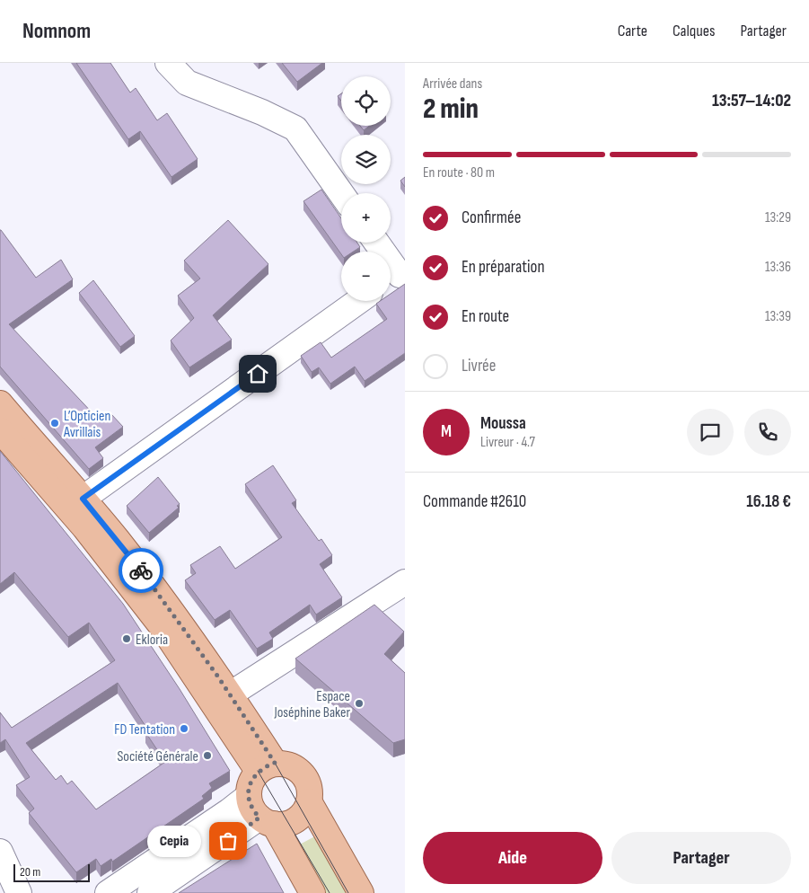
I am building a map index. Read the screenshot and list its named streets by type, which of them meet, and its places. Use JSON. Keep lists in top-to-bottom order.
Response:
{
  "places": [
    "L’Opticien Avrillais",
    "Ekloria",
    "Espace Joséphine Baker",
    "FD Tentation",
    "Société Générale",
    "Cepia"
  ],
  "scale_bar": "20 m",
  "page": {
    "header": "Nomnom",
    "nav": ["Carte", "Calques", "Partager"],
    "heading": ["2 min", "Arrivée dans", "13:57–14:02"],
    "panel": [
      "Moussa",
      "Livreur · 4.7",
      "Commande #2610",
      "16.18 €"
    ],
    "map_buttons": ["+", "−"],
    "bar": "En route · 80 m",
    "list": [
      ["Confirmée", "13:29"],
      ["En préparation", "13:36"],
      ["En route", "13:39"],
      "Livrée"
    ],
    "round": "M",
    "buttons": ["Aide", "Partager"],
    "bubble": "Cepia",
    "scale": "20 m"
  }
}
